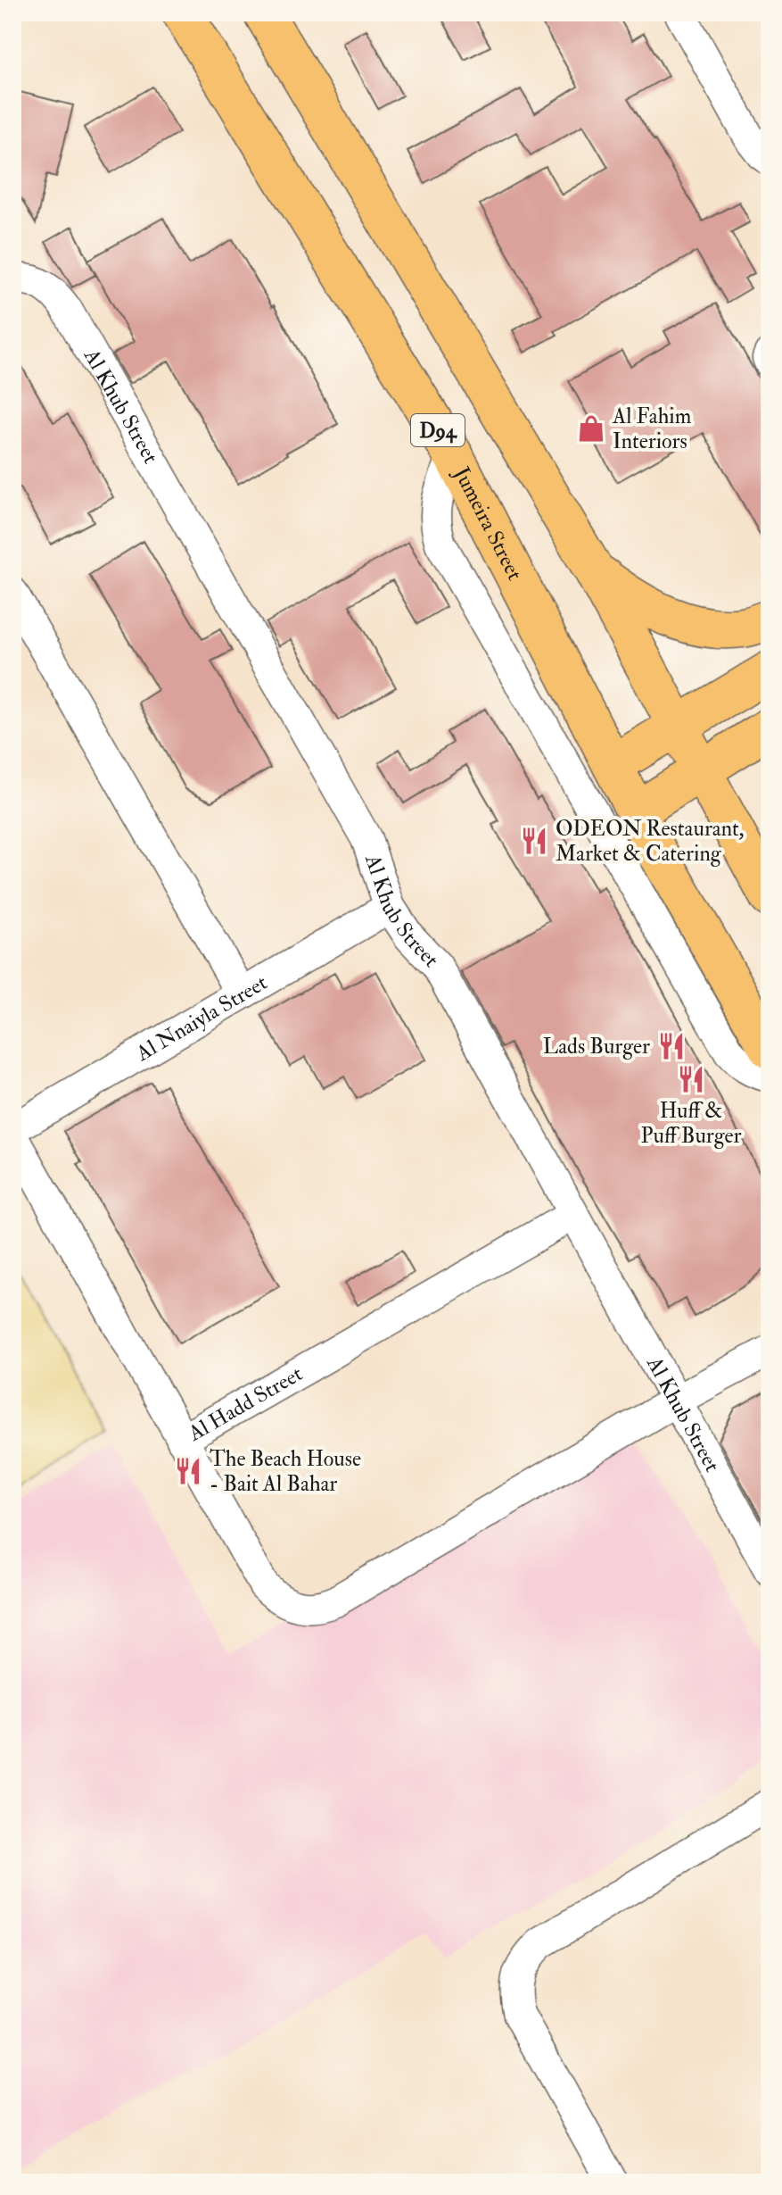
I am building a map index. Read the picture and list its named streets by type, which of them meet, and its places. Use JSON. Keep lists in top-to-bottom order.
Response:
{
  "streets": {
    "main road": ["D94", "Jumeira Street"],
    "street": ["Al Khub Street", "Al Nnaiyla Street", "Al Hadd Street"]
  },
  "crossings": [
    ["Al Khub Street", "Al Nnaiyla Street"],
    ["Al Khub Street", "Al Hadd Street"]
  ],
  "places": {
    "shop": ["Al Fahim Interiors"],
    "restaurant": [
      "ODEON Restaurant, Market & Catering",
      "Lads Burger",
      "Huff & Puff Burger",
      "The Beach House - Bait Al Bahar"
    ]
  }
}
